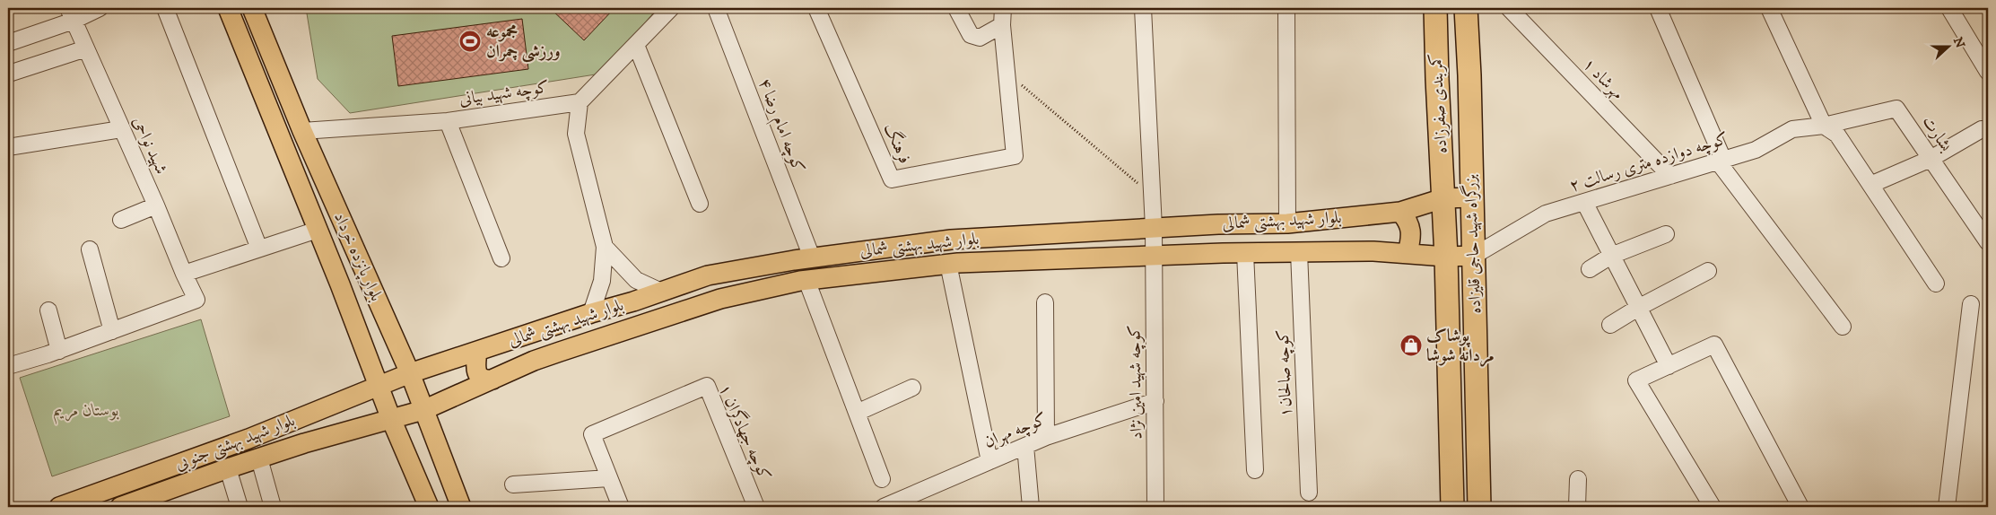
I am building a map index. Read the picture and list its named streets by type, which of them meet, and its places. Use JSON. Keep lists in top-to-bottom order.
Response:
{
  "streets": {
    "highway": ["کمربندی صفرزاده", "بزرگراه شهید حاجی قلیزاده"],
    "main road": ["بلوار شهید بهشتی شمالی", "بلوار پانزده خرداد", "بلوار شهید بهشتی جنوبی"],
    "street": [
      "مهرشاد ۱",
      "کوچه شهید بیانی",
      "کوچه امام رضا ۴",
      "بشارت",
      "فرهنگ",
      "شهید نواحی",
      "کوچه دوازده متری رسالت ۲",
      "کوچه صالحان۱",
      "کوچه شهید امین نژاد",
      "کوچه مهران",
      "کوچه جهادگران ۱"
    ]
  },
  "crossings": [
    ["مهرشاد ۱", "کوچه دوازده متری رسالت ۲"],
    ["کوچه شهید بیانی", "بلوار پانزده خرداد"],
    ["کمربندی صفرزاده", "بلوار شهید بهشتی شمالی"],
    ["کمربندی صفرزاده", "بزرگراه شهید حاجی قلیزاده"],
    ["کوچه امام رضا ۴", "بلوار شهید بهشتی شمالی"],
    ["بشارت", "کوچه دوازده متری رسالت ۲"],
    ["کوچه دوازده متری رسالت ۲", "بلوار شهید بهشتی شمالی"],
    ["کوچه دوازده متری رسالت ۲", "بزرگراه شهید حاجی قلیزاده"],
    ["بلوار شهید بهشتی شمالی", "بزرگراه شهید حاجی قلیزاده"],
    ["بلوار شهید بهشتی شمالی", "بلوار پانزده خرداد"],
    ["بلوار شهید بهشتی شمالی", "کوچه صالحان۱"],
    ["بلوار شهید بهشتی شمالی", "کوچه شهید امین نژاد"],
    ["بلوار شهید بهشتی شمالی", "بلوار شهید بهشتی جنوبی"],
    ["بلوار پانزده خرداد", "بلوار شهید بهشتی جنوبی"],
    ["کوچه شهید امین نژاد", "کوچه مهران"]
  ],
  "parks": ["بوستان مریم"],
  "places": {
    "sports": ["مجموعه ورزشی چمران"],
    "shop": ["پوشاک مردانه شوشا"]
  },
  "north": "right"
}
